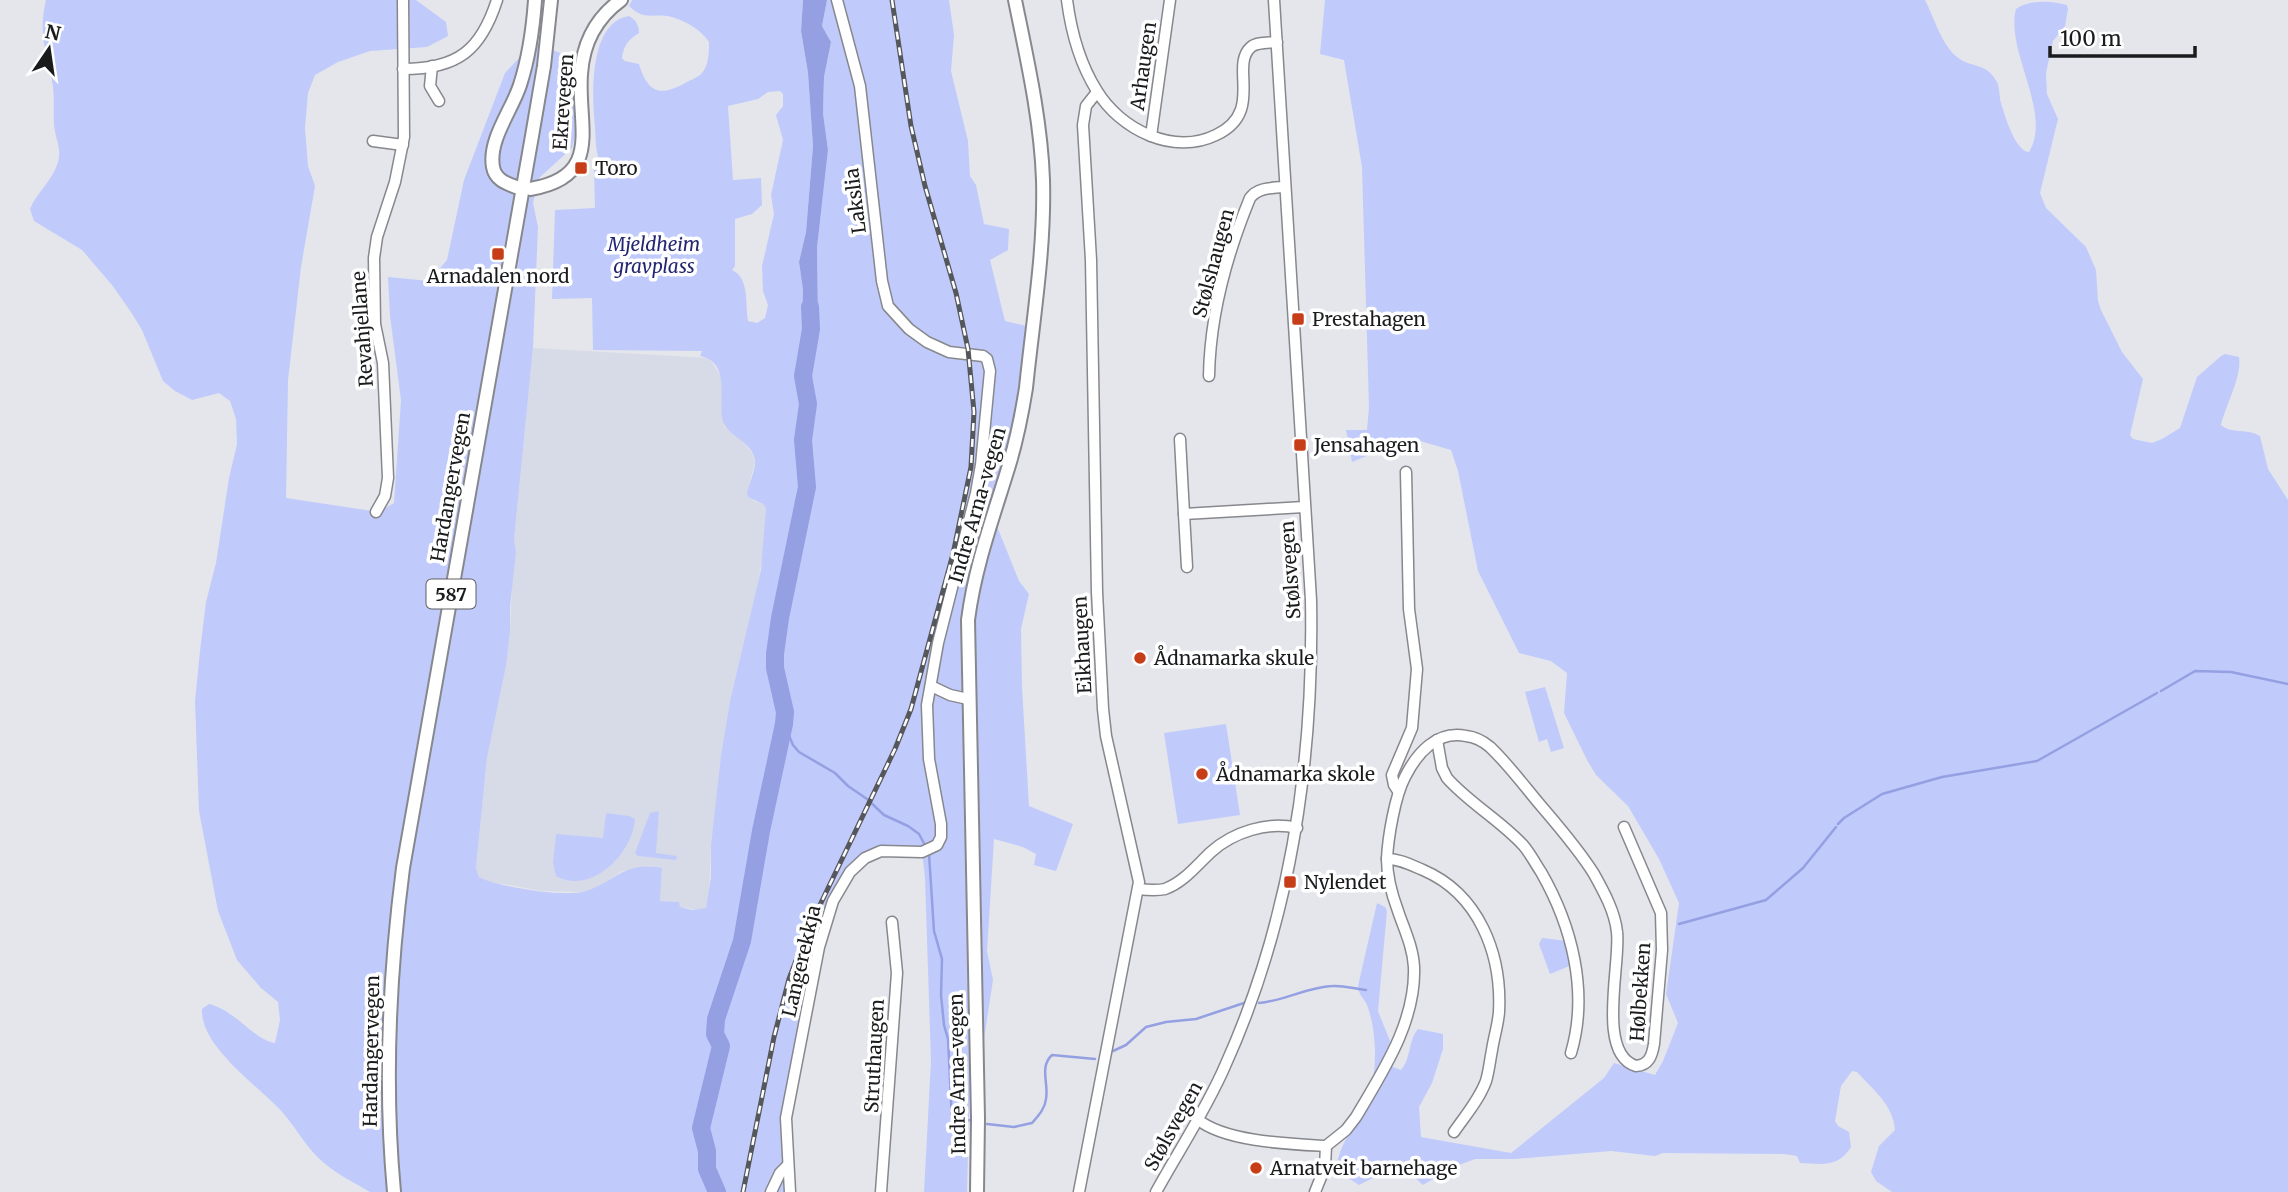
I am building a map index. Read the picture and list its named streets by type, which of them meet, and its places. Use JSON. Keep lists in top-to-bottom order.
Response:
{
  "streets": {
    "main road": [
      "Ekrevegen",
      "Hardangervegen",
      "Indre Arna-vegen",
      "587"
    ],
    "street": [
      "Arhaugen",
      "Lakslia",
      "Stølshaugen",
      "Revahjellane",
      "Stølsvegen",
      "Eikhaugen",
      "Langerekkja",
      "Hølbekken",
      "Struthaugen"
    ]
  },
  "crossings": [
    ["Lakslia", "Langerekkja"],
    ["Stølshaugen", "Stølsvegen"]
  ],
  "parks": ["Mjeldheim gravplass"],
  "places": {
    "transit": [
      "Toro",
      "Arnadalen nord",
      "Prestahagen",
      "Jensahagen",
      "Nylendet"
    ],
    "other": ["Ådnamarka skule", "Ådnamarka skole", "Arnatveit barnehage"]
  },
  "scale_bar": "100 m",
  "north": "top"
}
